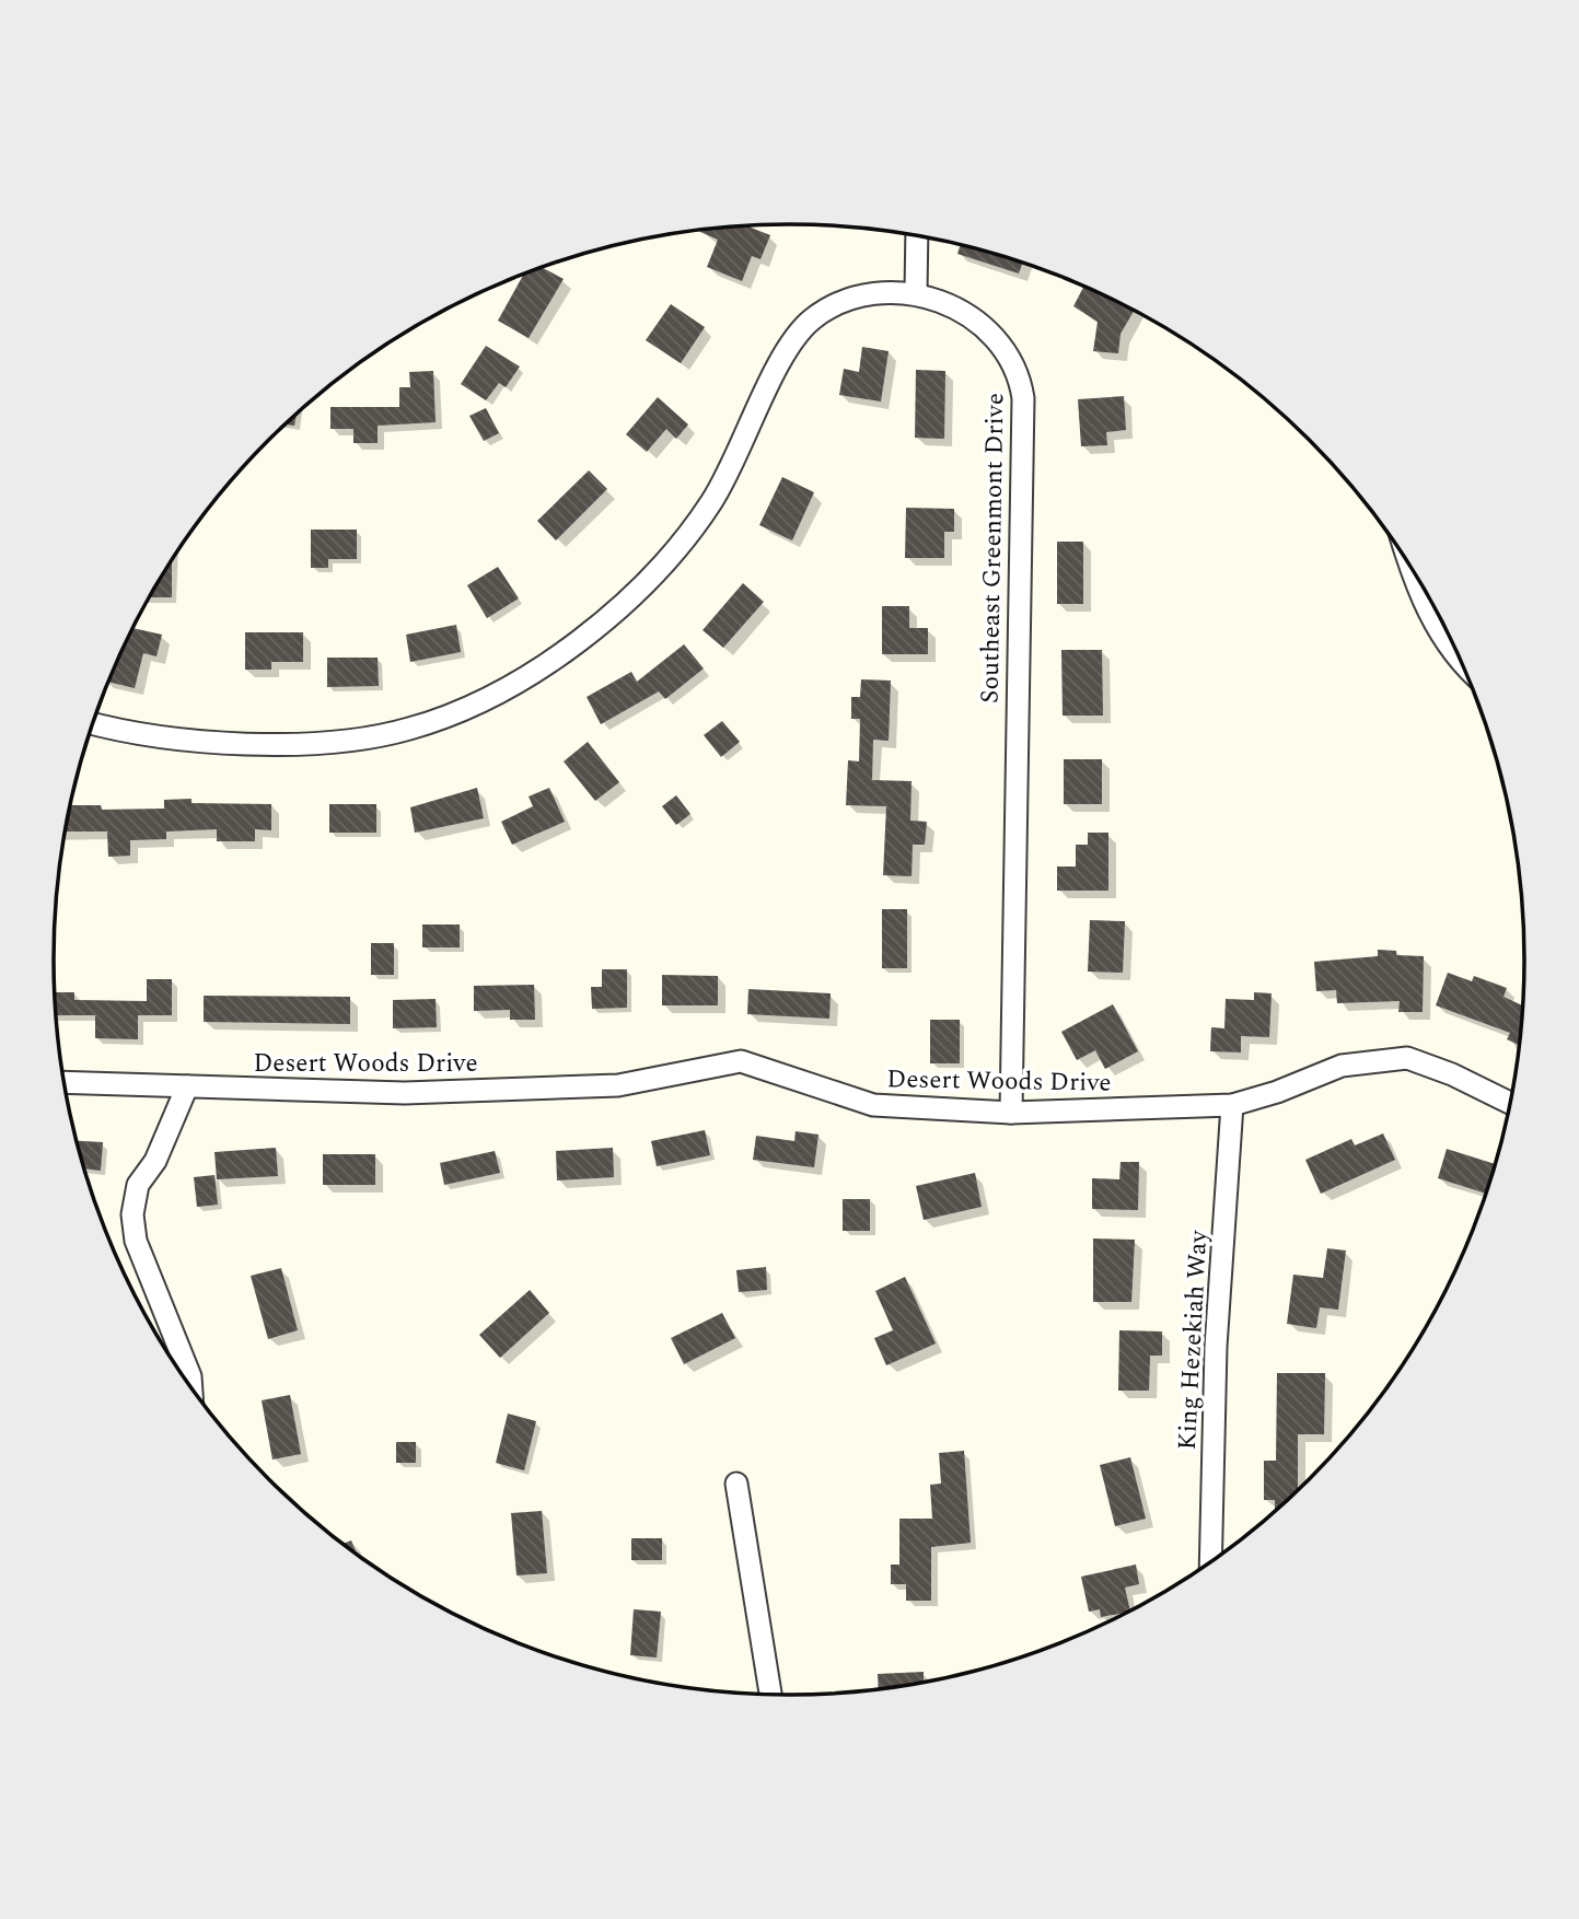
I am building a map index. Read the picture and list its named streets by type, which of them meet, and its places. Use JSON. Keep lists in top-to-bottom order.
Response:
{
  "streets": {
    "street": ["Southeast Greenmont Drive", "Desert Woods Drive", "King Hezekiah Way"]
  },
  "crossings": [
    ["Southeast Greenmont Drive", "Desert Woods Drive"],
    ["Desert Woods Drive", "King Hezekiah Way"]
  ]
}
